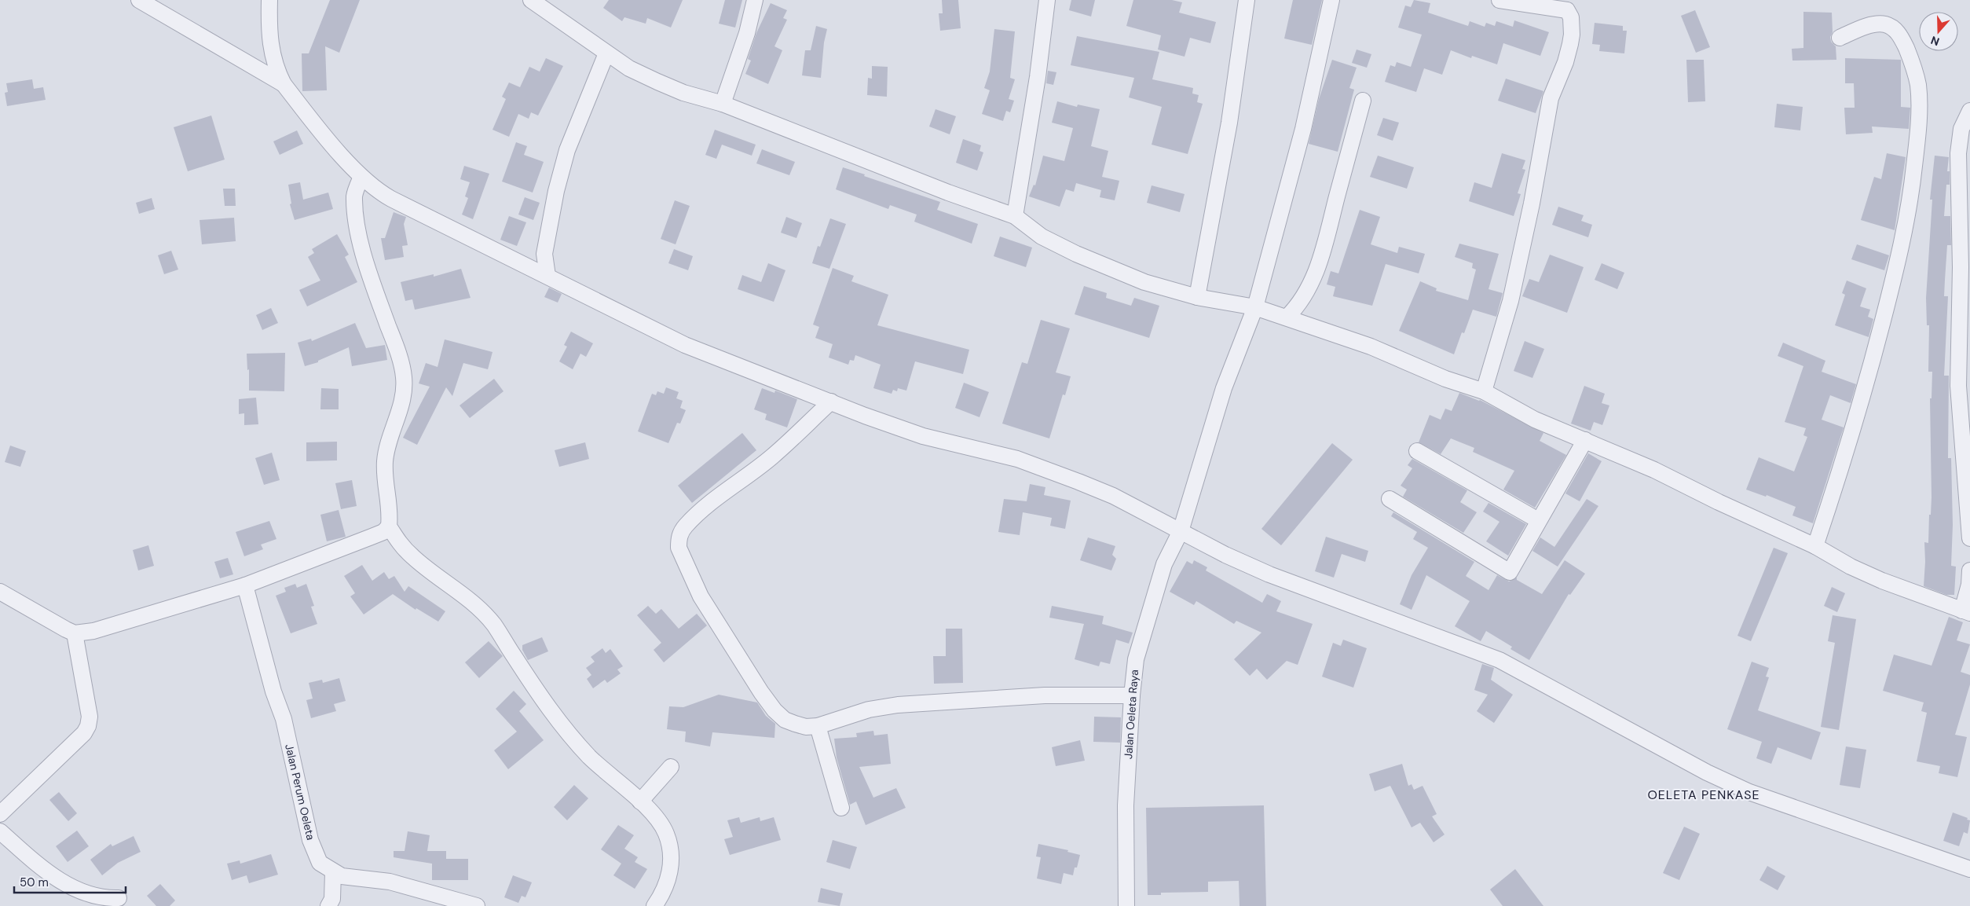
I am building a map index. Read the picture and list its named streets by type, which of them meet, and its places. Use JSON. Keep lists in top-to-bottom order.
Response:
{
  "streets": {
    "street": ["Jalan Oeleta Raya", "Jalan Perum Oeleta"]
  },
  "districts": ["OELETA PENKASE"],
  "scale_bar": "50 m",
  "north": "bottom"
}
